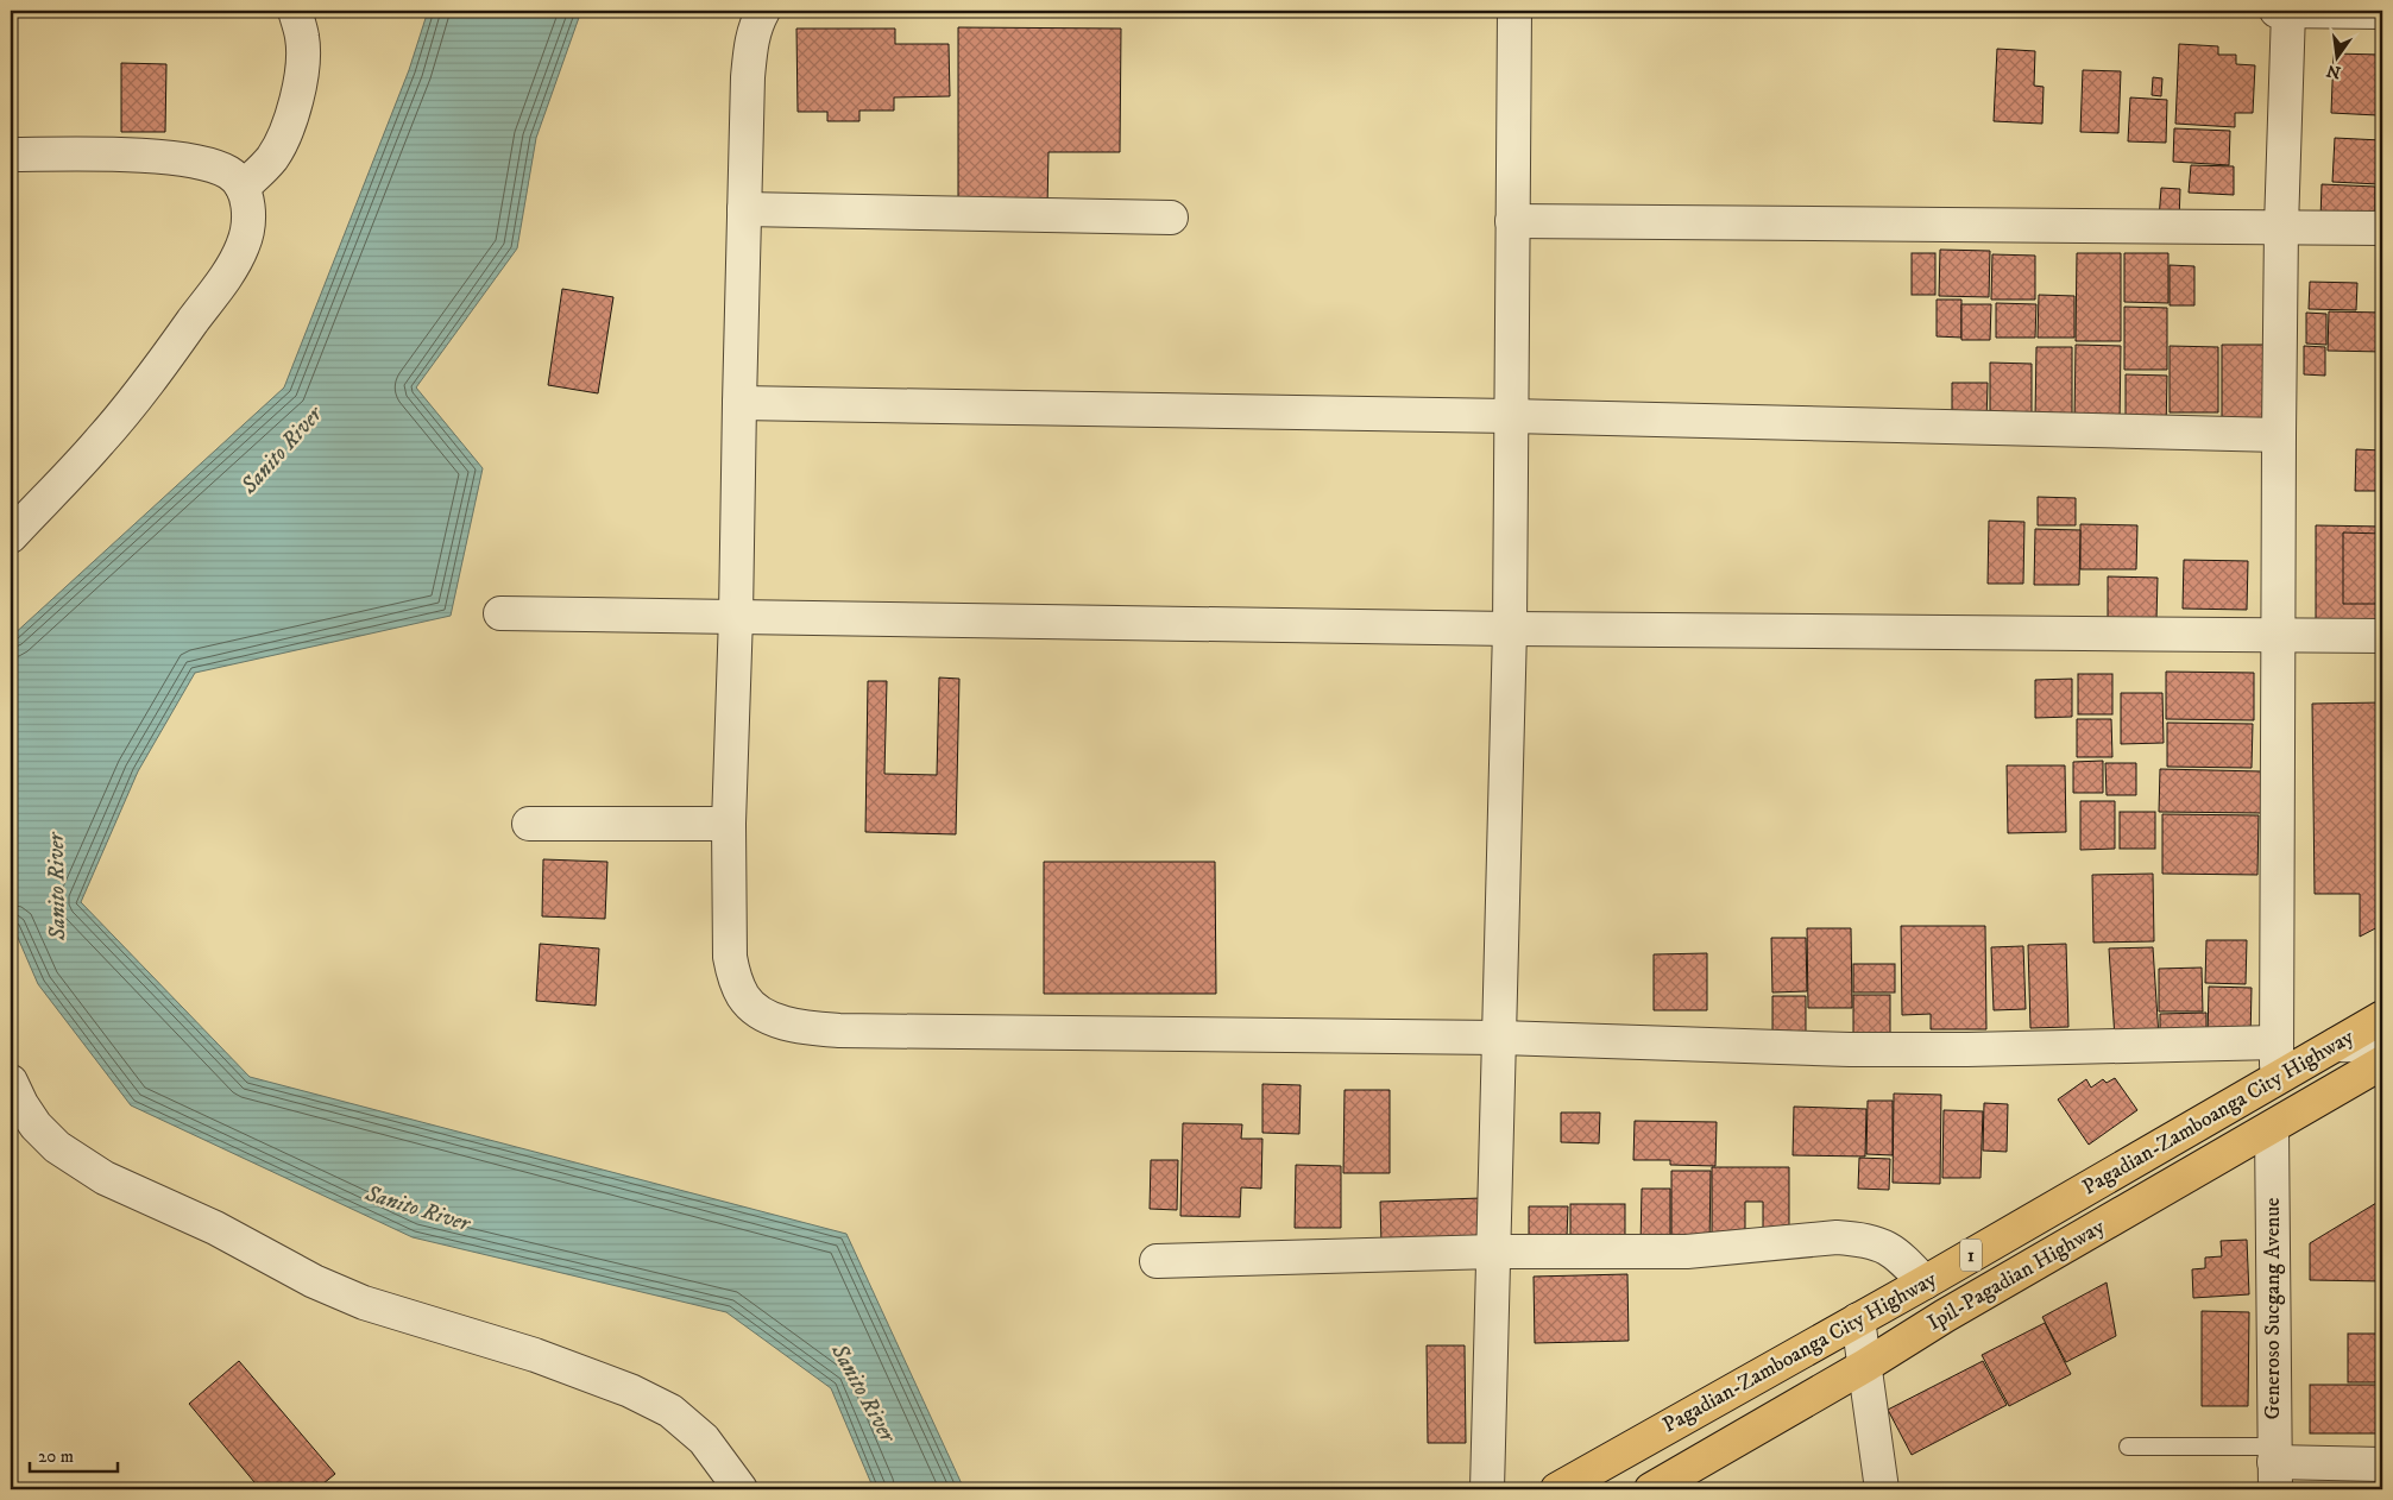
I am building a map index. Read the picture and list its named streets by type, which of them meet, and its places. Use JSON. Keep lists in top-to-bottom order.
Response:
{
  "streets": {
    "main road": ["Pagadian-Zamboanga City Highway", "1", "Ipil-Pagadian Highway"],
    "street": ["Generoso Sucgang Avenue"]
  },
  "crossings": [
    ["Ipil-Pagadian Highway", "Generoso Sucgang Avenue"]
  ],
  "water": ["Sanito River"],
  "scale_bar": "20 m",
  "north": "bottom"
}
